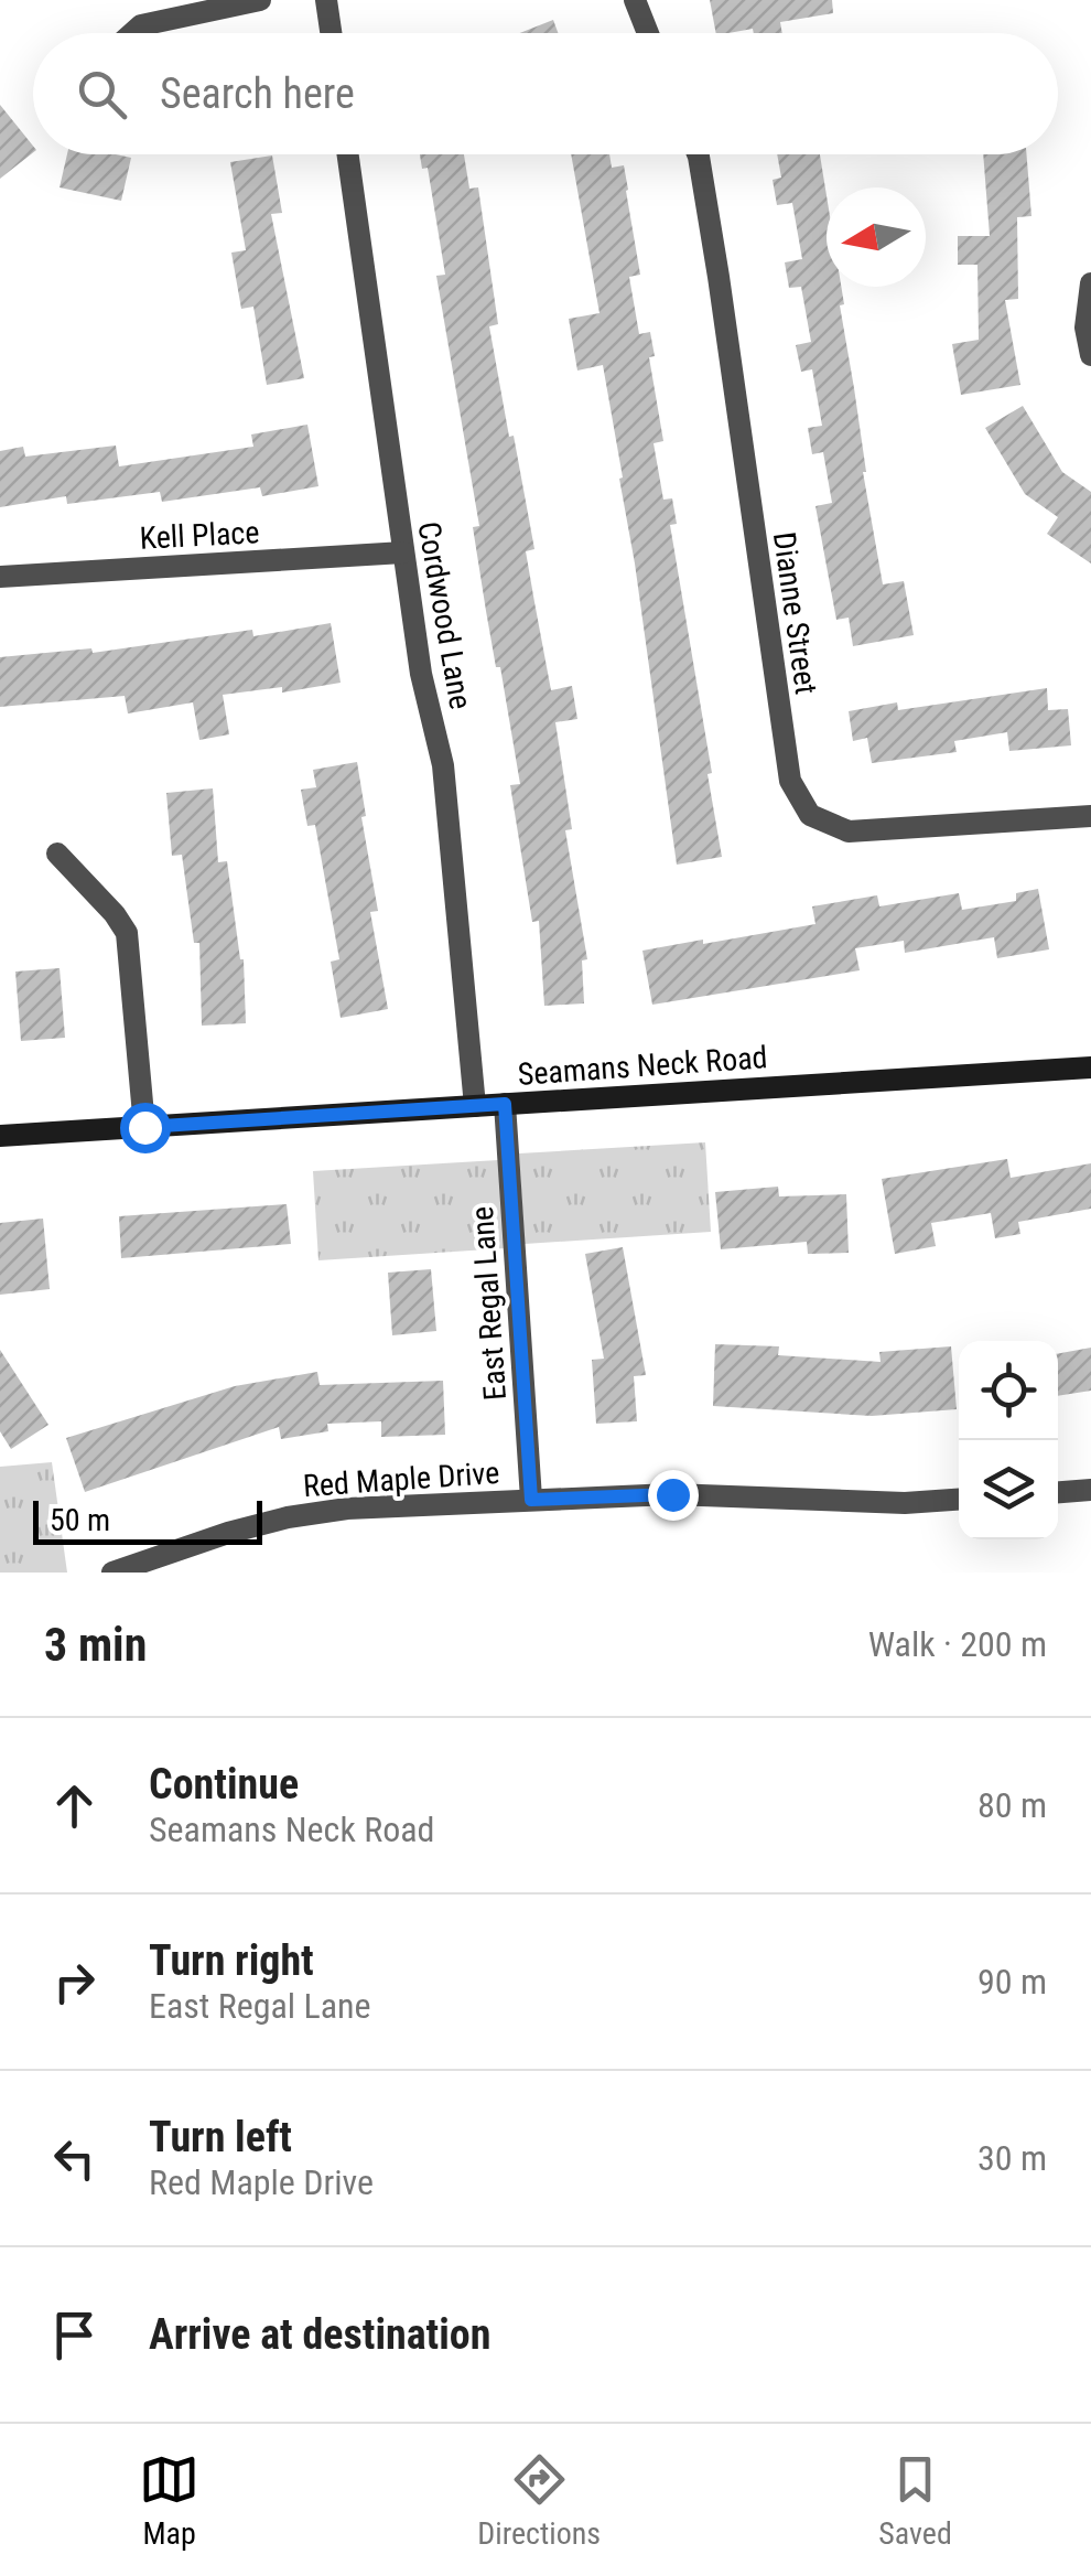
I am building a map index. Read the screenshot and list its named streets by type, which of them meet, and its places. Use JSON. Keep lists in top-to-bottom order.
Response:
{
  "streets": {
    "main road": ["Seamans Neck Road"],
    "street": [
      "Kell Place",
      "Dianne Street",
      "Cordwood Lane",
      "East Regal Lane",
      "Red Maple Drive"
    ]
  },
  "crossings": [
    ["Kell Place", "Cordwood Lane"],
    ["Cordwood Lane", "Seamans Neck Road"],
    ["Seamans Neck Road", "East Regal Lane"],
    ["East Regal Lane", "Red Maple Drive"]
  ],
  "scale_bar": "50 m",
  "north": "left",
  "page": {
    "search": "Search here",
    "scale": "50 m",
    "heading": ["3 min", "Walk · 200 m"],
    "list": [
      ["Continue", "Seamans Neck Road", "80 m"],
      ["Turn right", "East Regal Lane", "90 m"],
      ["Turn left", "Red Maple Drive", "30 m"],
      "Arrive at destination"
    ],
    "nav": ["Map", "Directions", "Saved"]
  }
}
